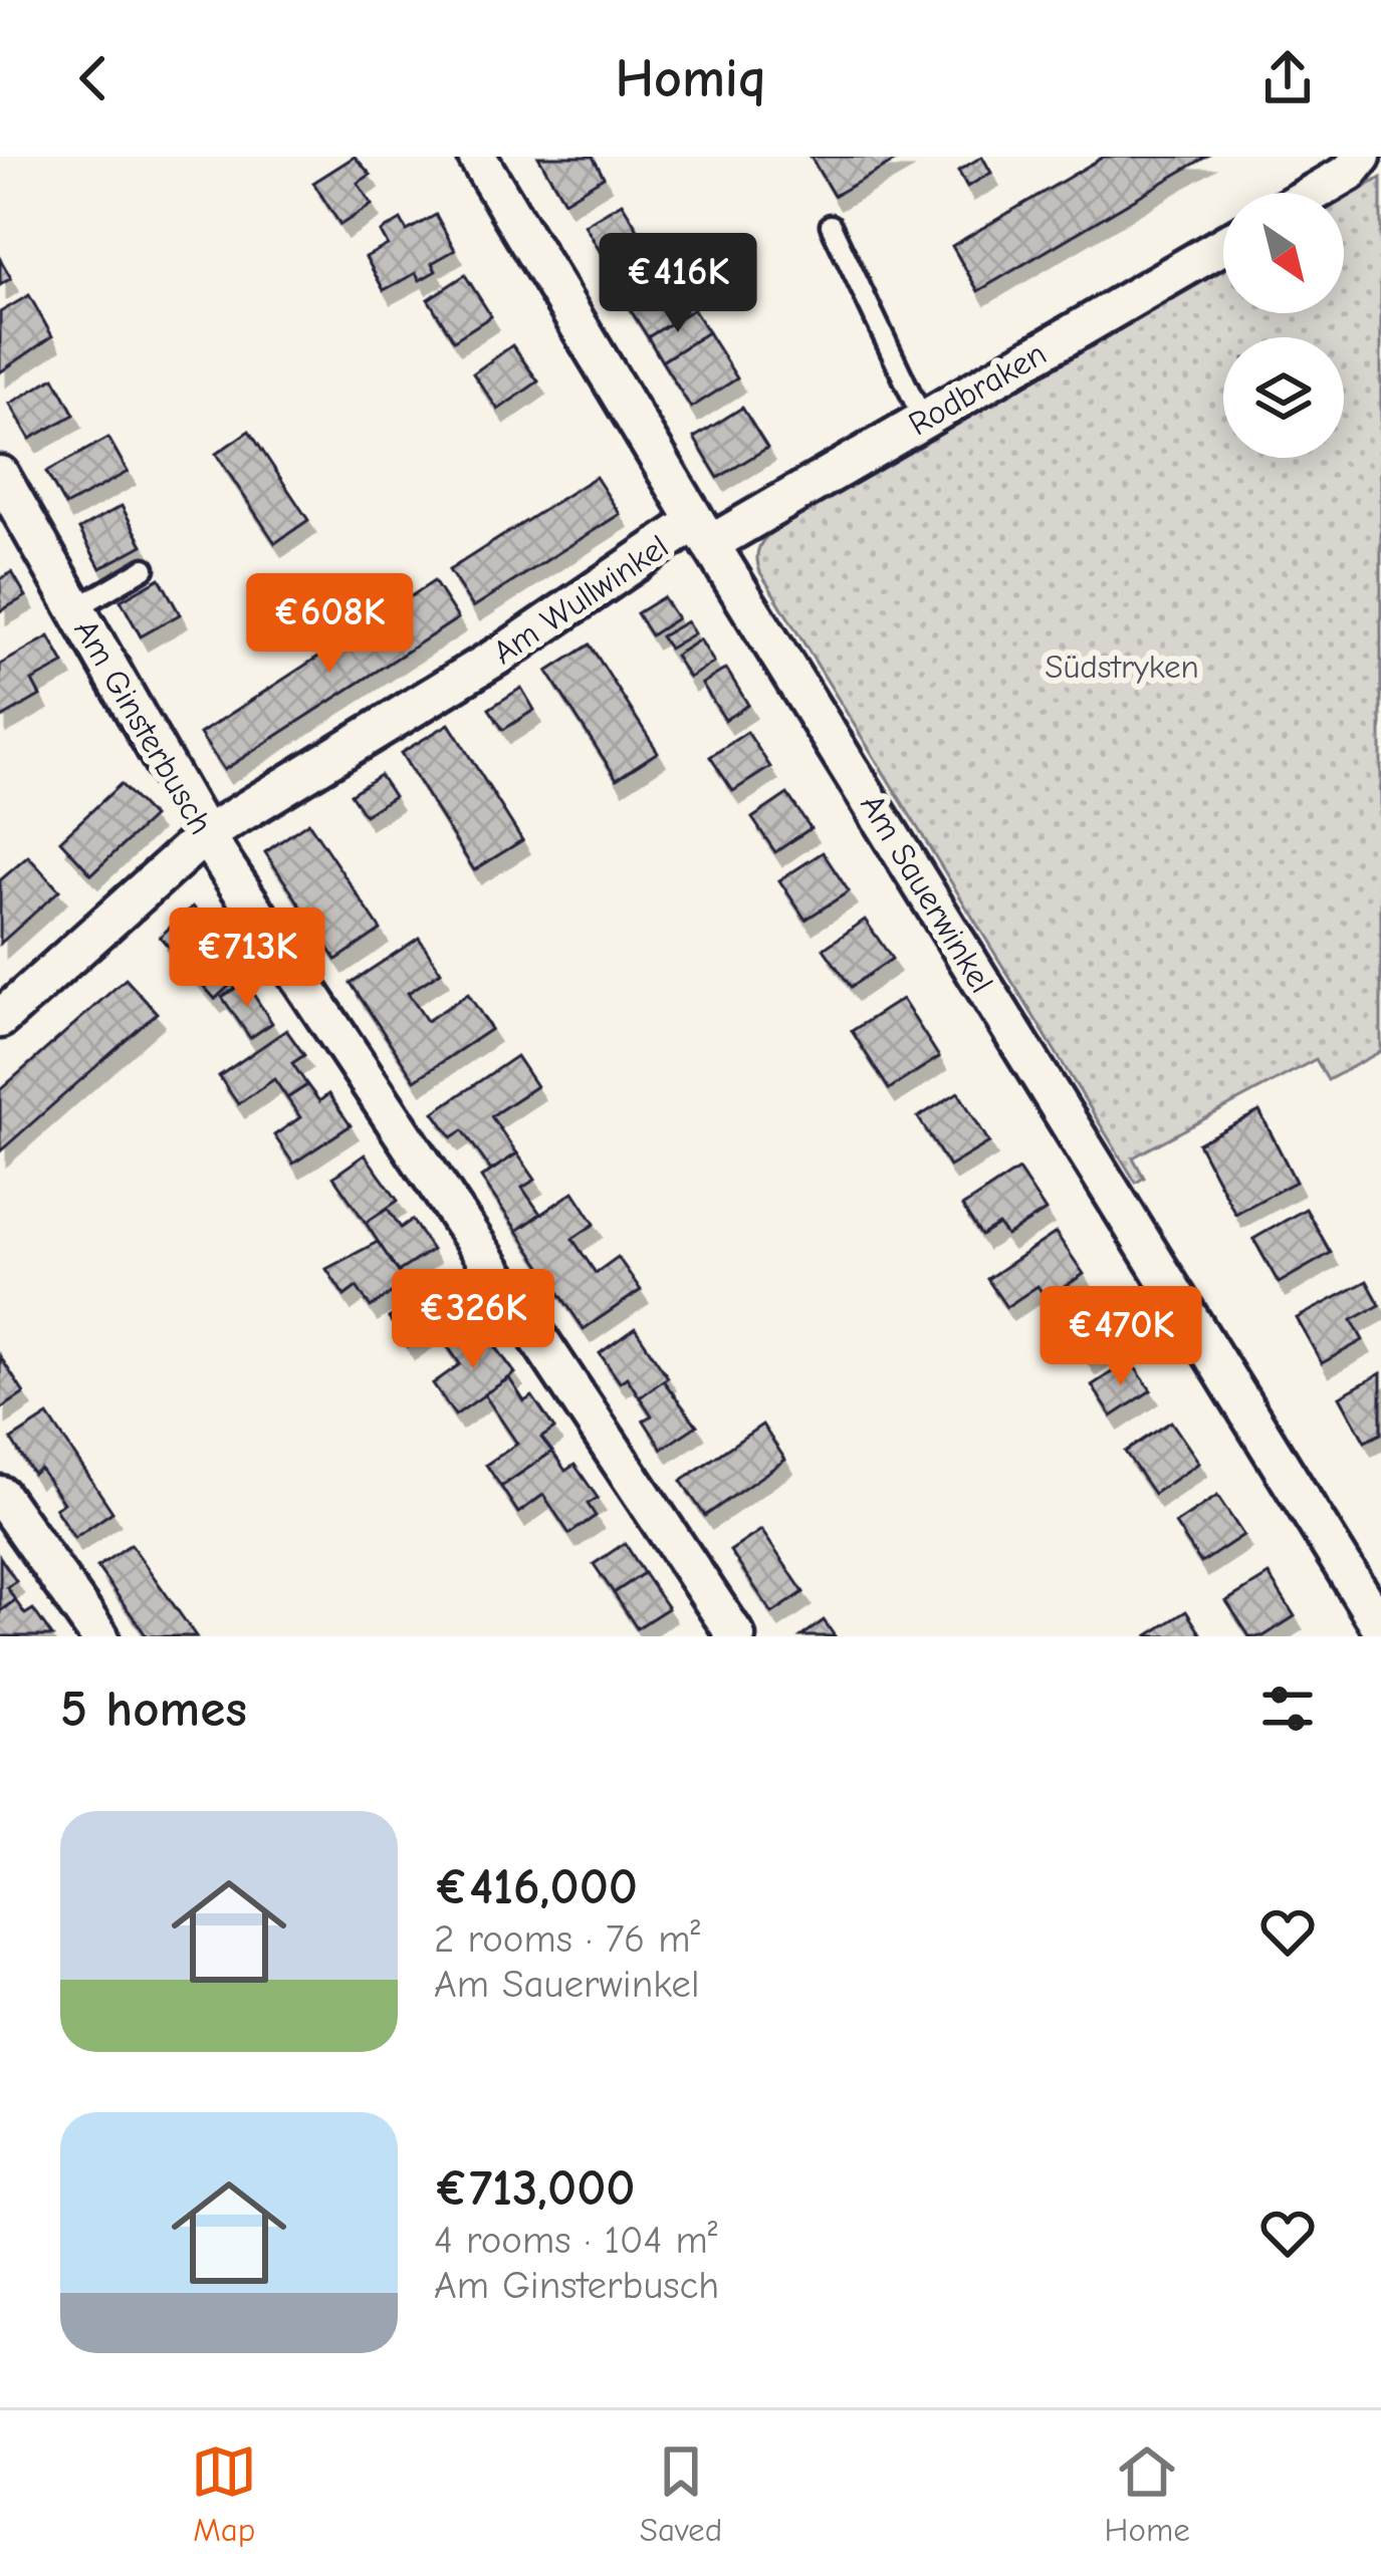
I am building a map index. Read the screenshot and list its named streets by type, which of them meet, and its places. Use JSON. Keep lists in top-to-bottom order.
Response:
{
  "streets": {
    "street": [
      "Rodbraken",
      "Am Wullwinkel",
      "Am Ginsterbusch",
      "Am Sauerwinkel"
    ]
  },
  "crossings": [
    ["Rodbraken", "Am Wullwinkel"],
    ["Rodbraken", "Am Sauerwinkel"],
    ["Am Wullwinkel", "Am Ginsterbusch"],
    ["Am Wullwinkel", "Am Sauerwinkel"]
  ],
  "parks": ["Südstryken"],
  "north": "bottom right",
  "page": {
    "header": "Homiq",
    "price": [
      "€416K",
      "€608K",
      "€713K",
      "€326K",
      "€470K"
    ],
    "heading": "5 homes",
    "list": [
      {
        "name": "€416,000",
        "note": "2 rooms · 76 m² · Am Sauerwinkel"
      },
      {
        "name": "€713,000",
        "note": "4 rooms · 104 m² · Am Ginsterbusch"
      }
    ],
    "tabs": ["Map", "Saved", "Home"]
  }
}
